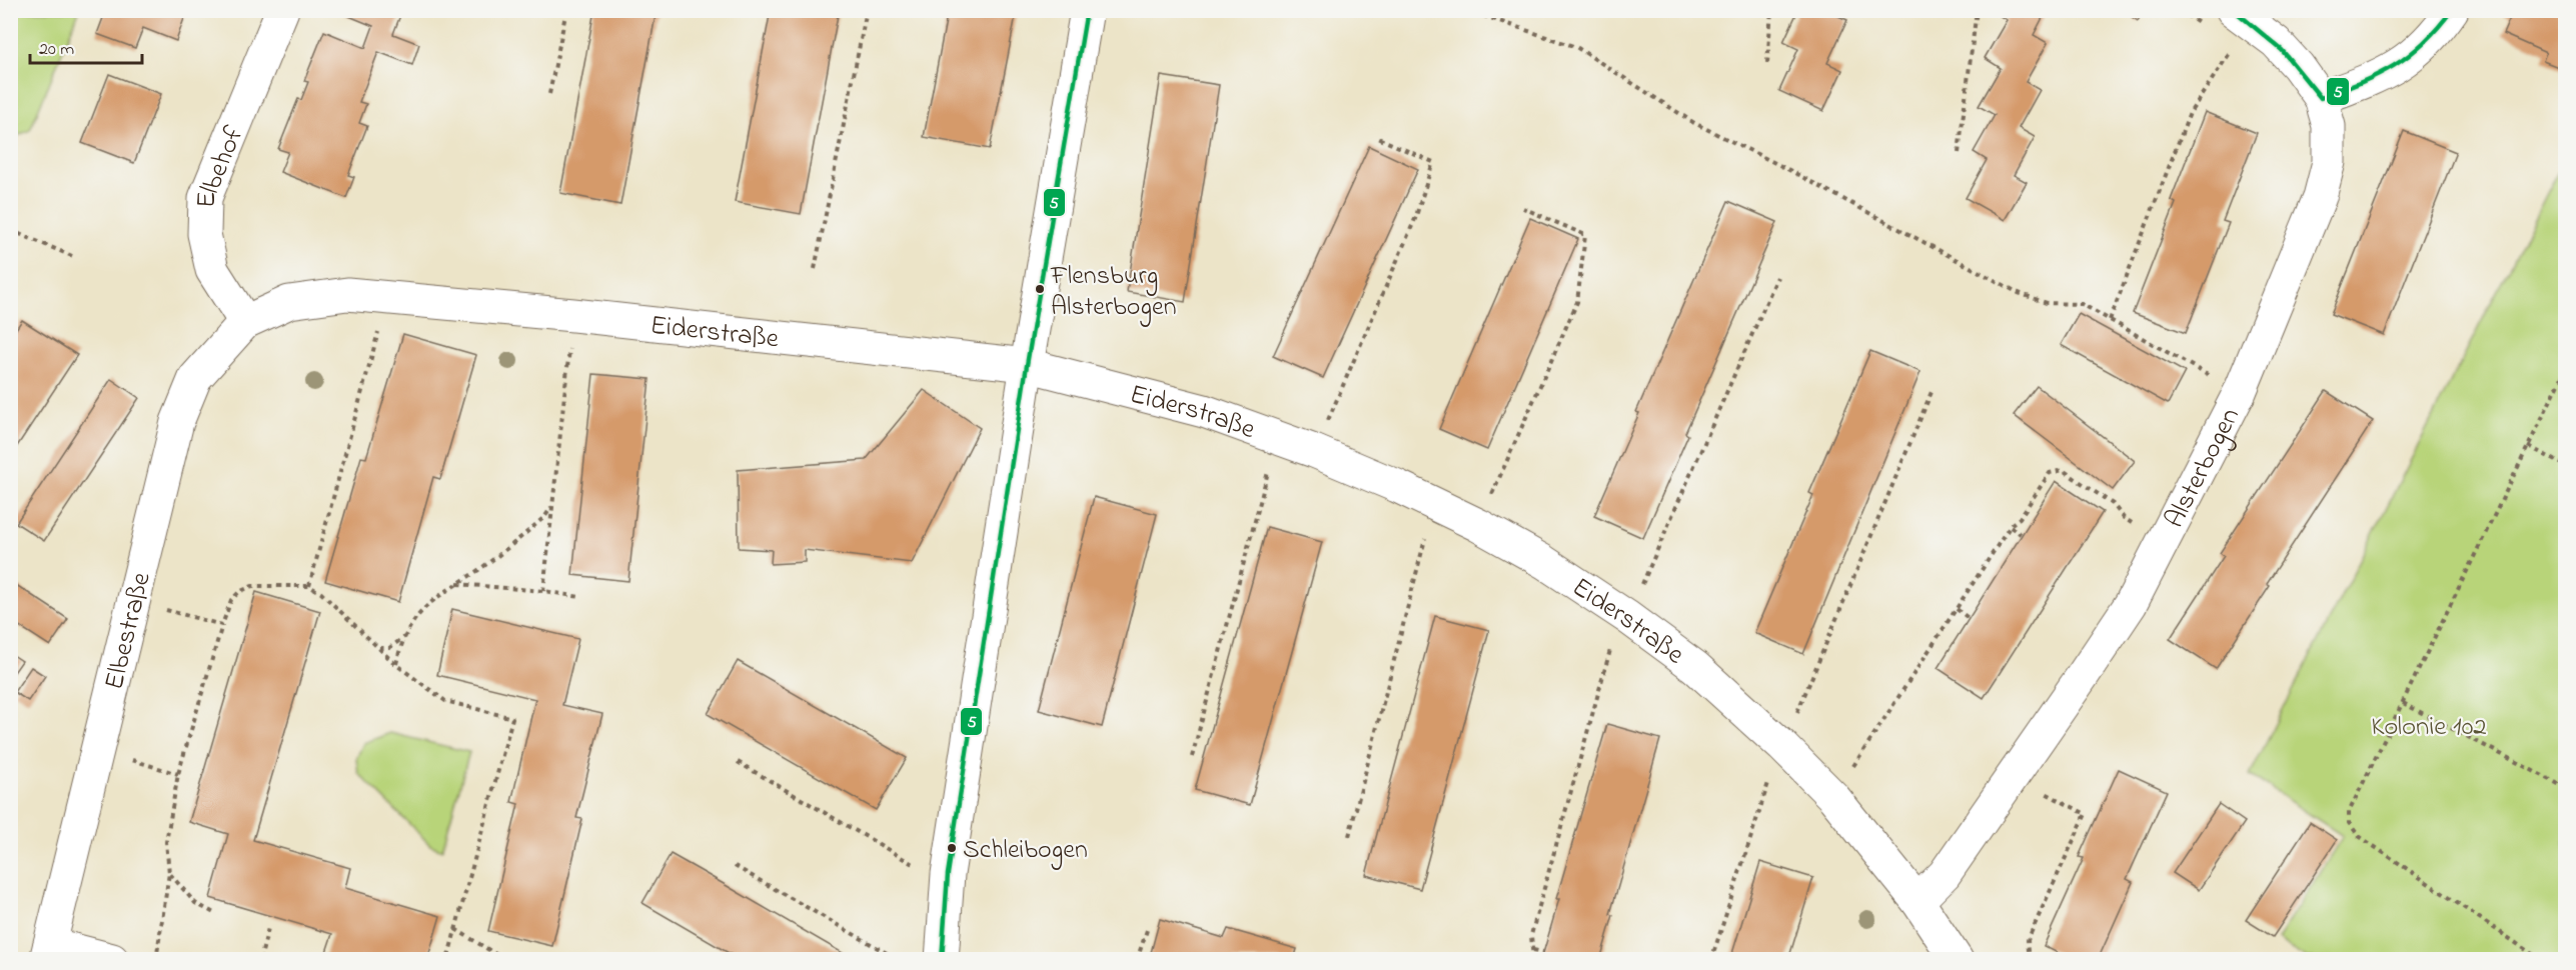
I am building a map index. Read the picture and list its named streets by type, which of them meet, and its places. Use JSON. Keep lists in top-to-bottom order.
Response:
{
  "streets": {
    "street": [
      "Elbehof",
      "Eiderstraße",
      "Alsterbogen",
      "Elbestraße"
    ]
  },
  "crossings": [
    ["Elbehof", "Eiderstraße"],
    ["Elbehof", "Elbestraße"],
    ["Eiderstraße", "Alsterbogen"],
    ["Eiderstraße", "Elbestraße"]
  ],
  "parks": ["Kolonie 102"],
  "places": ["Flensburg Alsterbogen", "Schleibogen"],
  "lines": ["transit line 5"],
  "scale_bar": "20 m"
}
